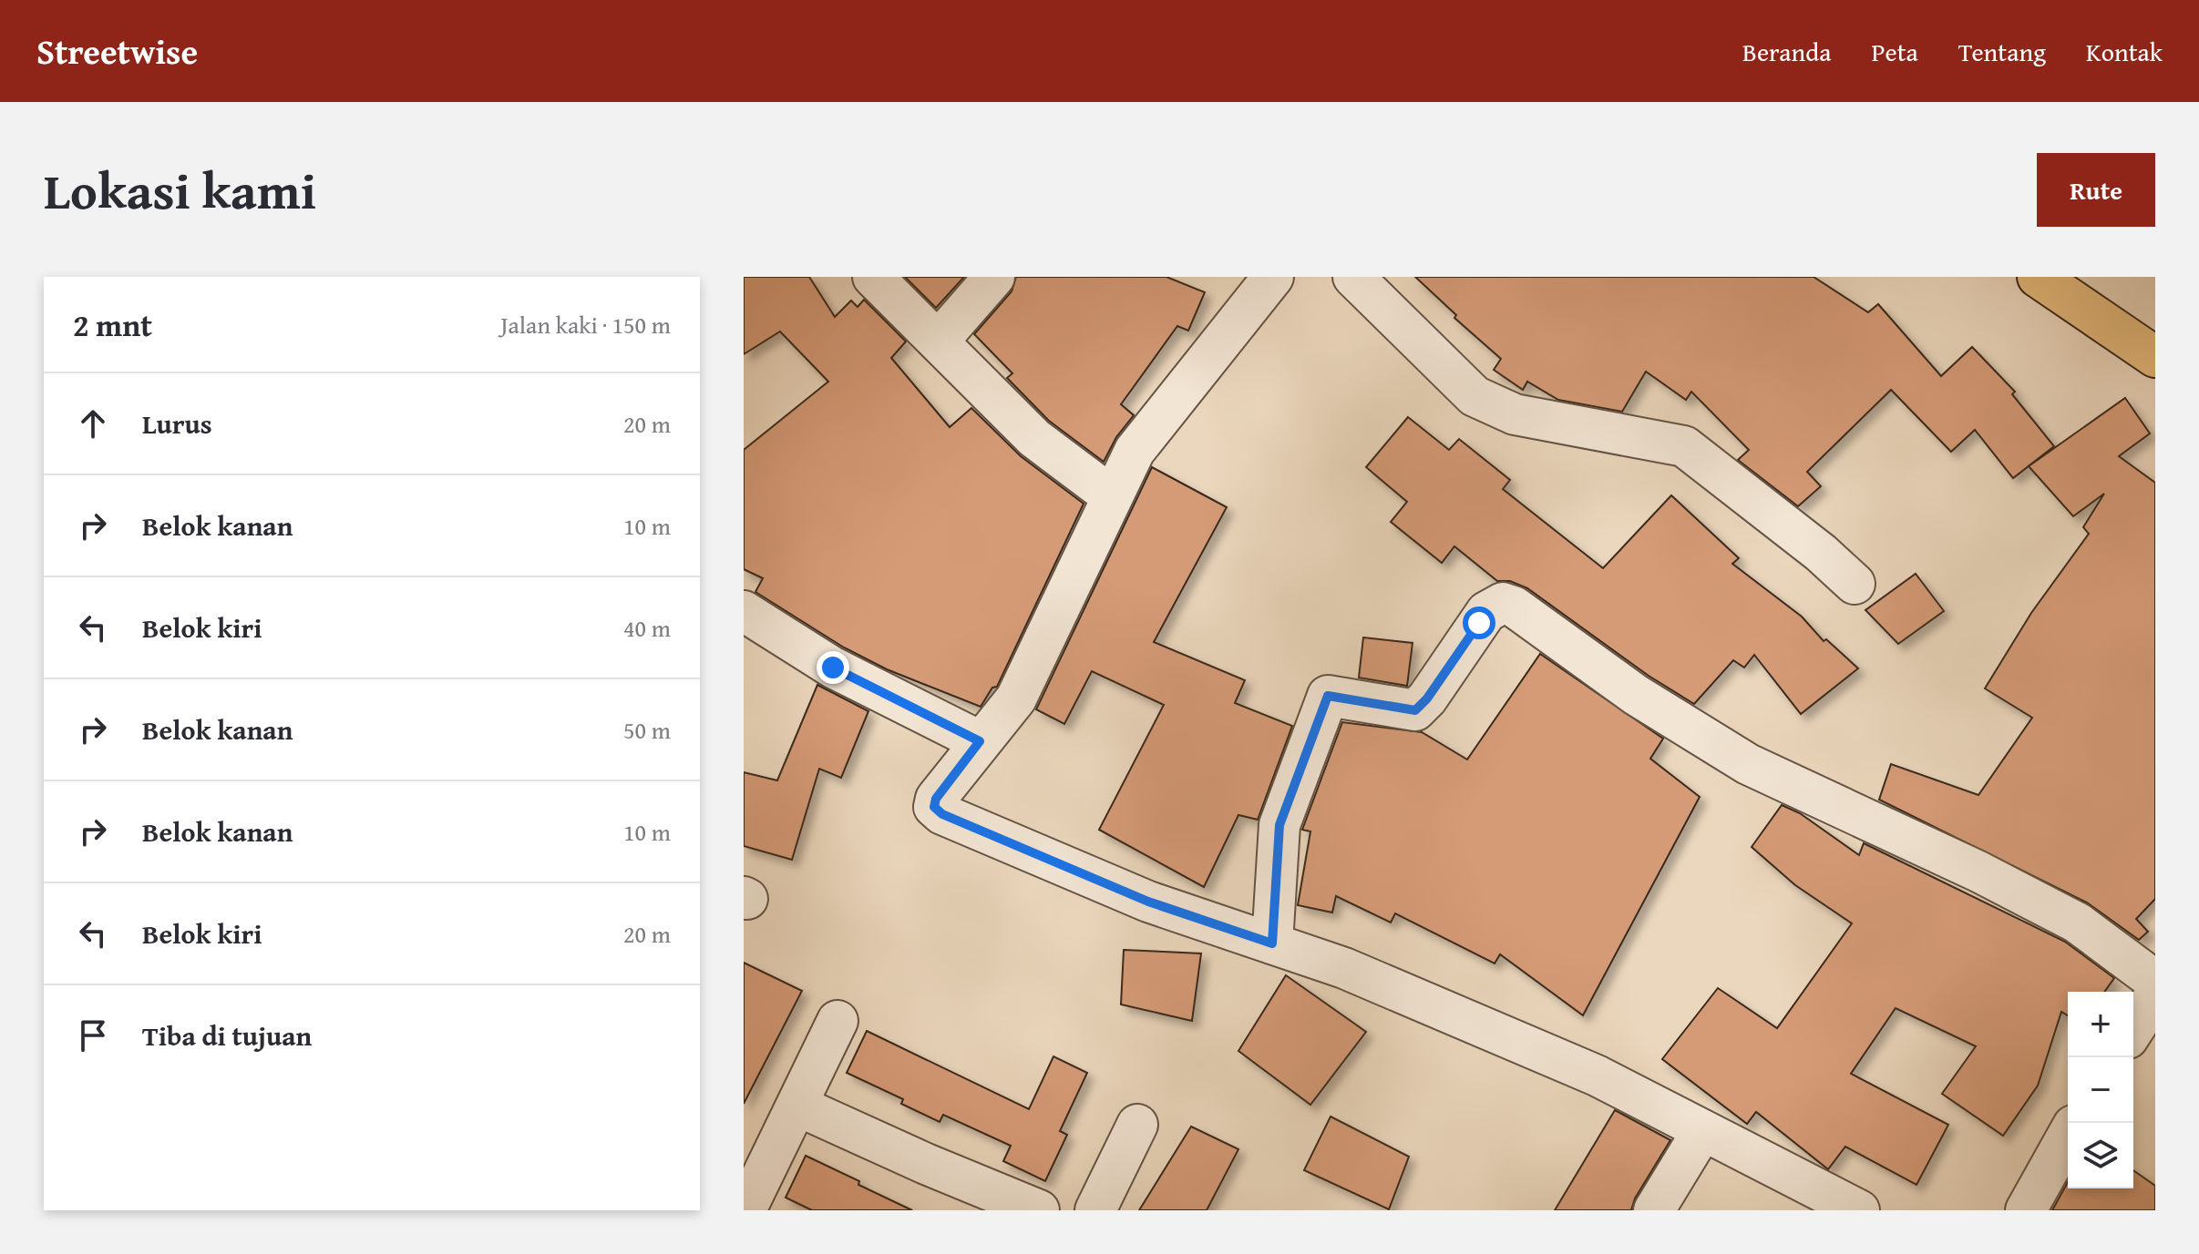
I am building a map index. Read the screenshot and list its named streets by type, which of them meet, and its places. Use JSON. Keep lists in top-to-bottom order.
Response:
{
  "page": {
    "header": "Streetwise",
    "nav": [
      "Beranda",
      "Peta",
      "Tentang",
      "Kontak"
    ],
    "title": "Lokasi kami",
    "buttons": "Rute",
    "heading": ["2 mnt", "Jalan kaki · 150 m"],
    "list": [
      ["Lurus", "20 m"],
      ["Belok kanan", "10 m"],
      ["Belok kiri", "40 m"],
      ["Belok kanan", "50 m"],
      ["Belok kanan", "10 m"],
      ["Belok kiri", "20 m"],
      "Tiba di tujuan"
    ],
    "map_buttons": ["+", "−"]
  }
}
